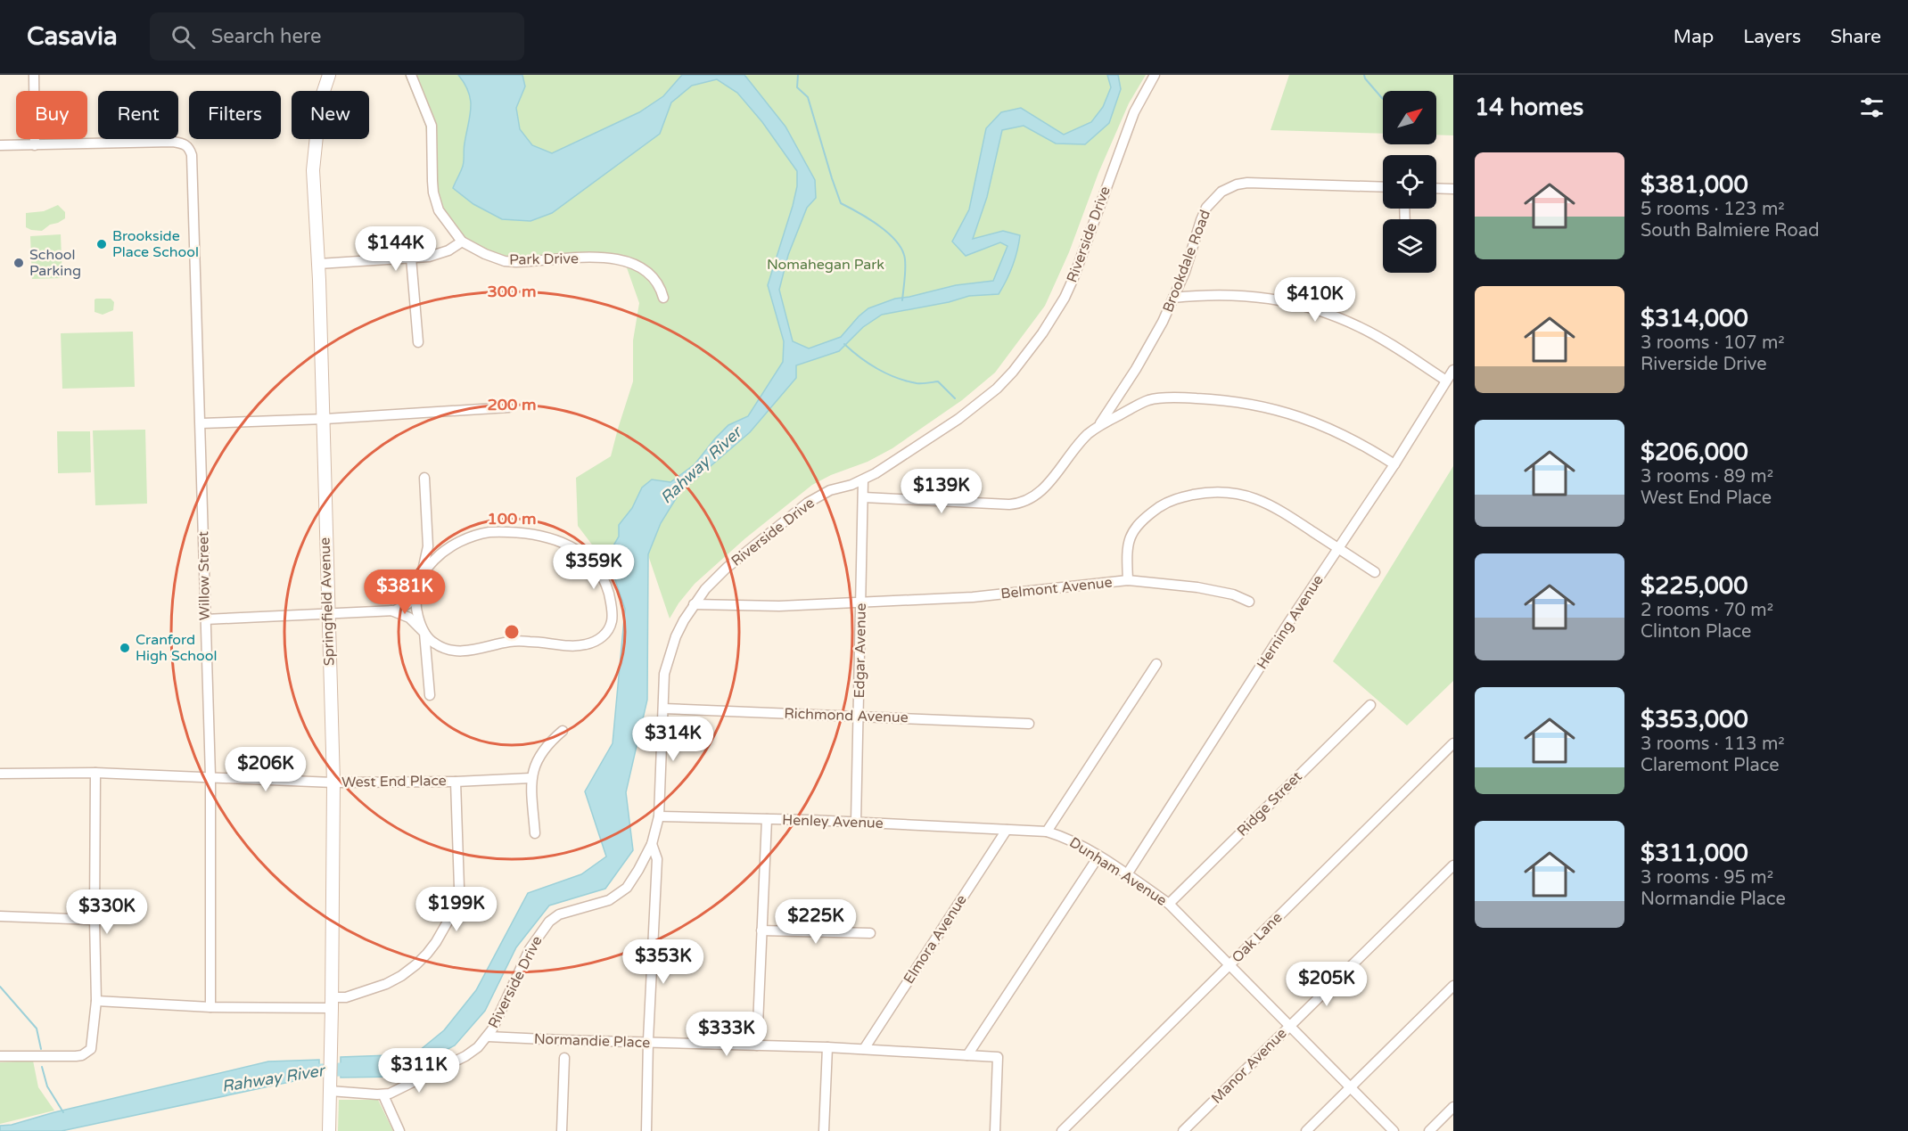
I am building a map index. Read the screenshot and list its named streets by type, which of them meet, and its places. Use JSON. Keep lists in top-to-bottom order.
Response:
{
  "streets": {
    "street": [
      "Riverside Drive",
      "Park Drive",
      "Brookdale Road",
      "Willow Street",
      "Belmont Avenue",
      "Springfield Avenue",
      "Herning Avenue",
      "Edgar Avenue",
      "Richmond Avenue",
      "West End Place",
      "Ridge Street",
      "Henley Avenue",
      "Dunham Avenue",
      "Oak Lane",
      "Elmora Avenue",
      "Normandie Place",
      "Manor Avenue"
    ]
  },
  "crossings": [
    ["Riverside Drive", "Belmont Avenue"],
    ["Riverside Drive", "Edgar Avenue"],
    ["Riverside Drive", "Richmond Avenue"],
    ["Riverside Drive", "Henley Avenue"],
    ["Riverside Drive", "Normandie Place"],
    ["Willow Street", "West End Place"],
    ["Belmont Avenue", "Edgar Avenue"],
    ["Springfield Avenue", "West End Place"],
    ["Herning Avenue", "Dunham Avenue"],
    ["Edgar Avenue", "Richmond Avenue"],
    ["Edgar Avenue", "Henley Avenue"],
    ["Ridge Street", "Dunham Avenue"],
    ["Henley Avenue", "Dunham Avenue"],
    ["Henley Avenue", "Elmora Avenue"],
    ["Dunham Avenue", "Oak Lane"],
    ["Dunham Avenue", "Elmora Avenue"],
    ["Dunham Avenue", "Manor Avenue"],
    ["Elmora Avenue", "Normandie Place"]
  ],
  "water": ["Rahway River"],
  "parks": ["Nomahegan Park"],
  "places": ["Brookside Place School", "School Parking", "Cranford High School"],
  "north": "top right",
  "page": {
    "header": "Casavia",
    "search": "Search here",
    "nav": ["Map", "Layers", "Share"],
    "heading": "14 homes",
    "chip": [
      "Buy",
      "Rent",
      "Filters",
      "New"
    ],
    "list": [
      {
        "name": "$381,000",
        "note": "5 rooms · 123 m² · South Balmiere Road"
      },
      {
        "name": "$314,000",
        "note": "3 rooms · 107 m² · Riverside Drive"
      },
      {
        "name": "$206,000",
        "note": "3 rooms · 89 m² · West End Place"
      },
      {
        "name": "$225,000",
        "note": "2 rooms · 70 m² · Clinton Place"
      },
      {
        "name": "$353,000",
        "note": "3 rooms · 113 m² · Claremont Place"
      },
      {
        "name": "$311,000",
        "note": "3 rooms · 95 m² · Normandie Place"
      }
    ],
    "price": [
      "$144K",
      "$410K",
      "$139K",
      "$359K",
      "$381K",
      "$314K",
      "$206K",
      "$199K",
      "$330K",
      "$225K",
      "$353K",
      "$205K",
      "$333K",
      "$311K"
    ]
  },
  "rings": ["300 m", "200 m", "100 m"]
}
